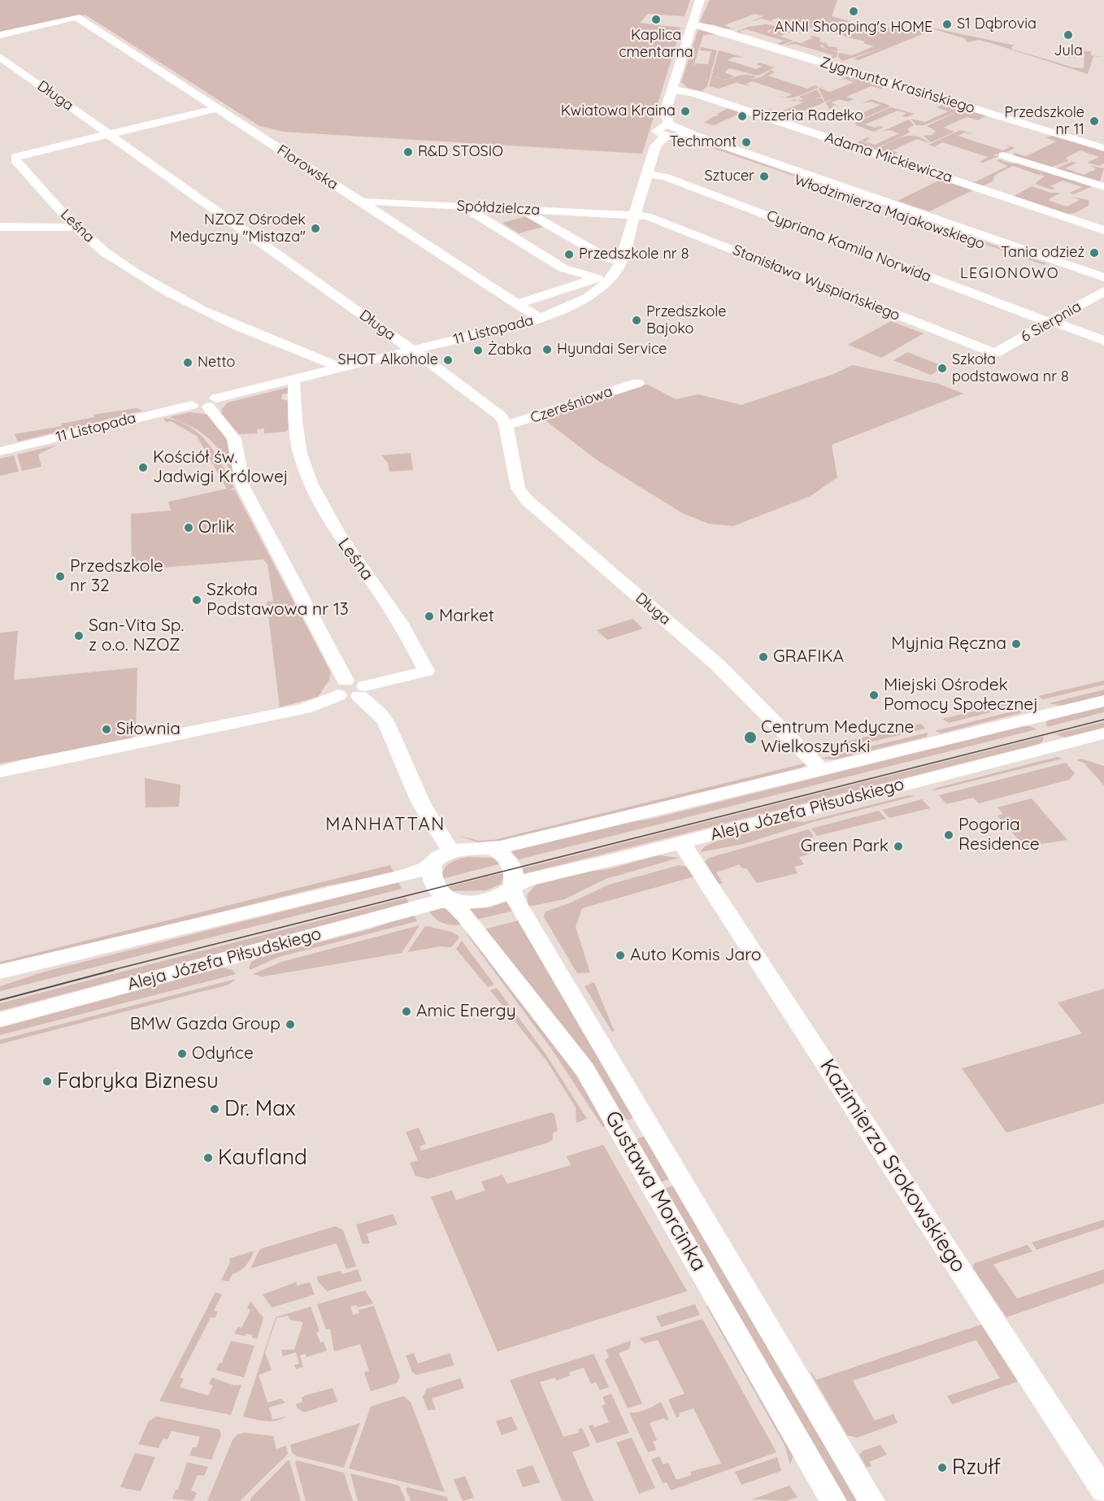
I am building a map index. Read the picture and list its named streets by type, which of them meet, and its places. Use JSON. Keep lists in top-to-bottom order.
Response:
{
  "streets": {
    "street": [
      "Zygmunta Krasińskiego",
      "Długa",
      "Adama Mickiewicza",
      "Florowska",
      "Spółdzielcza",
      "Włodzimierza Majakowskiego",
      "Leśna",
      "Cypriana Kamila Norwida",
      "Stanisława Wyspiańskiego",
      "6 Sierpnia",
      "11 Listopada",
      "Czereśniowa",
      "Aleja Józefa Piłsudskiego",
      "Kazimierza Srokowskiego",
      "Gustawa Morcinka"
    ]
  },
  "crossings": [
    ["Długa", "Leśna"],
    ["Długa", "11 Listopada"],
    ["Długa", "Czereśniowa"],
    ["Długa", "Aleja Józefa Piłsudskiego"],
    ["Florowska", "Spółdzielcza"],
    ["Florowska", "Leśna"],
    ["Florowska", "11 Listopada"],
    ["Spółdzielcza", "Stanisława Wyspiańskiego"],
    ["Spółdzielcza", "11 Listopada"],
    ["Włodzimierza Majakowskiego", "6 Sierpnia"],
    ["Leśna", "11 Listopada"],
    ["Cypriana Kamila Norwida", "6 Sierpnia"],
    ["Cypriana Kamila Norwida", "11 Listopada"],
    ["Stanisława Wyspiańskiego", "6 Sierpnia"],
    ["Stanisława Wyspiańskiego", "11 Listopada"],
    ["Aleja Józefa Piłsudskiego", "Kazimierza Srokowskiego"],
    ["Aleja Józefa Piłsudskiego", "Gustawa Morcinka"]
  ],
  "districts": ["LEGIONOWO", "MANHATTAN"],
  "places": [
    "ANNI Shopping's HOME",
    "Kaplica cmentarna",
    "S1 Dąbrovia",
    "Jula",
    "Kwiatowa Kraina",
    "Pizzeria Radełko",
    "Przedszkole nr 11",
    "Techmont",
    "R&D STOSIO",
    "Sztucer",
    "NZOZ Ośrodek Medyczny \"Mistaza\"",
    "Tania odzież",
    "Przedszkole nr 8",
    "Przedszkole Bajoko",
    "Hyundai Service",
    "Żabka",
    "SHOT Alkohole",
    "Netto",
    "Szkoła podstawowa nr 8",
    "Kościół św. Jadwigi Królowej",
    "Orlik",
    "Przedszkole nr 32",
    "Szkoła Podstawowa nr 13",
    "Market",
    "San-Vita Sp. z o.o. NZOZ",
    "Myjnia Ręczna",
    "GRAFIKA",
    "Miejski Ośrodek Pomocy Społecznej",
    "Siłownia",
    "Centrum Medyczne Wielkoszyński",
    "Pogoria Residence",
    "Green Park",
    "Auto Komis Jaro",
    "Amic Energy",
    "BMW Gazda Group",
    "Odyńce",
    "Fabryka Biznesu",
    "Dr. Max",
    "Kaufland",
    "Rzułf"
  ]
}
